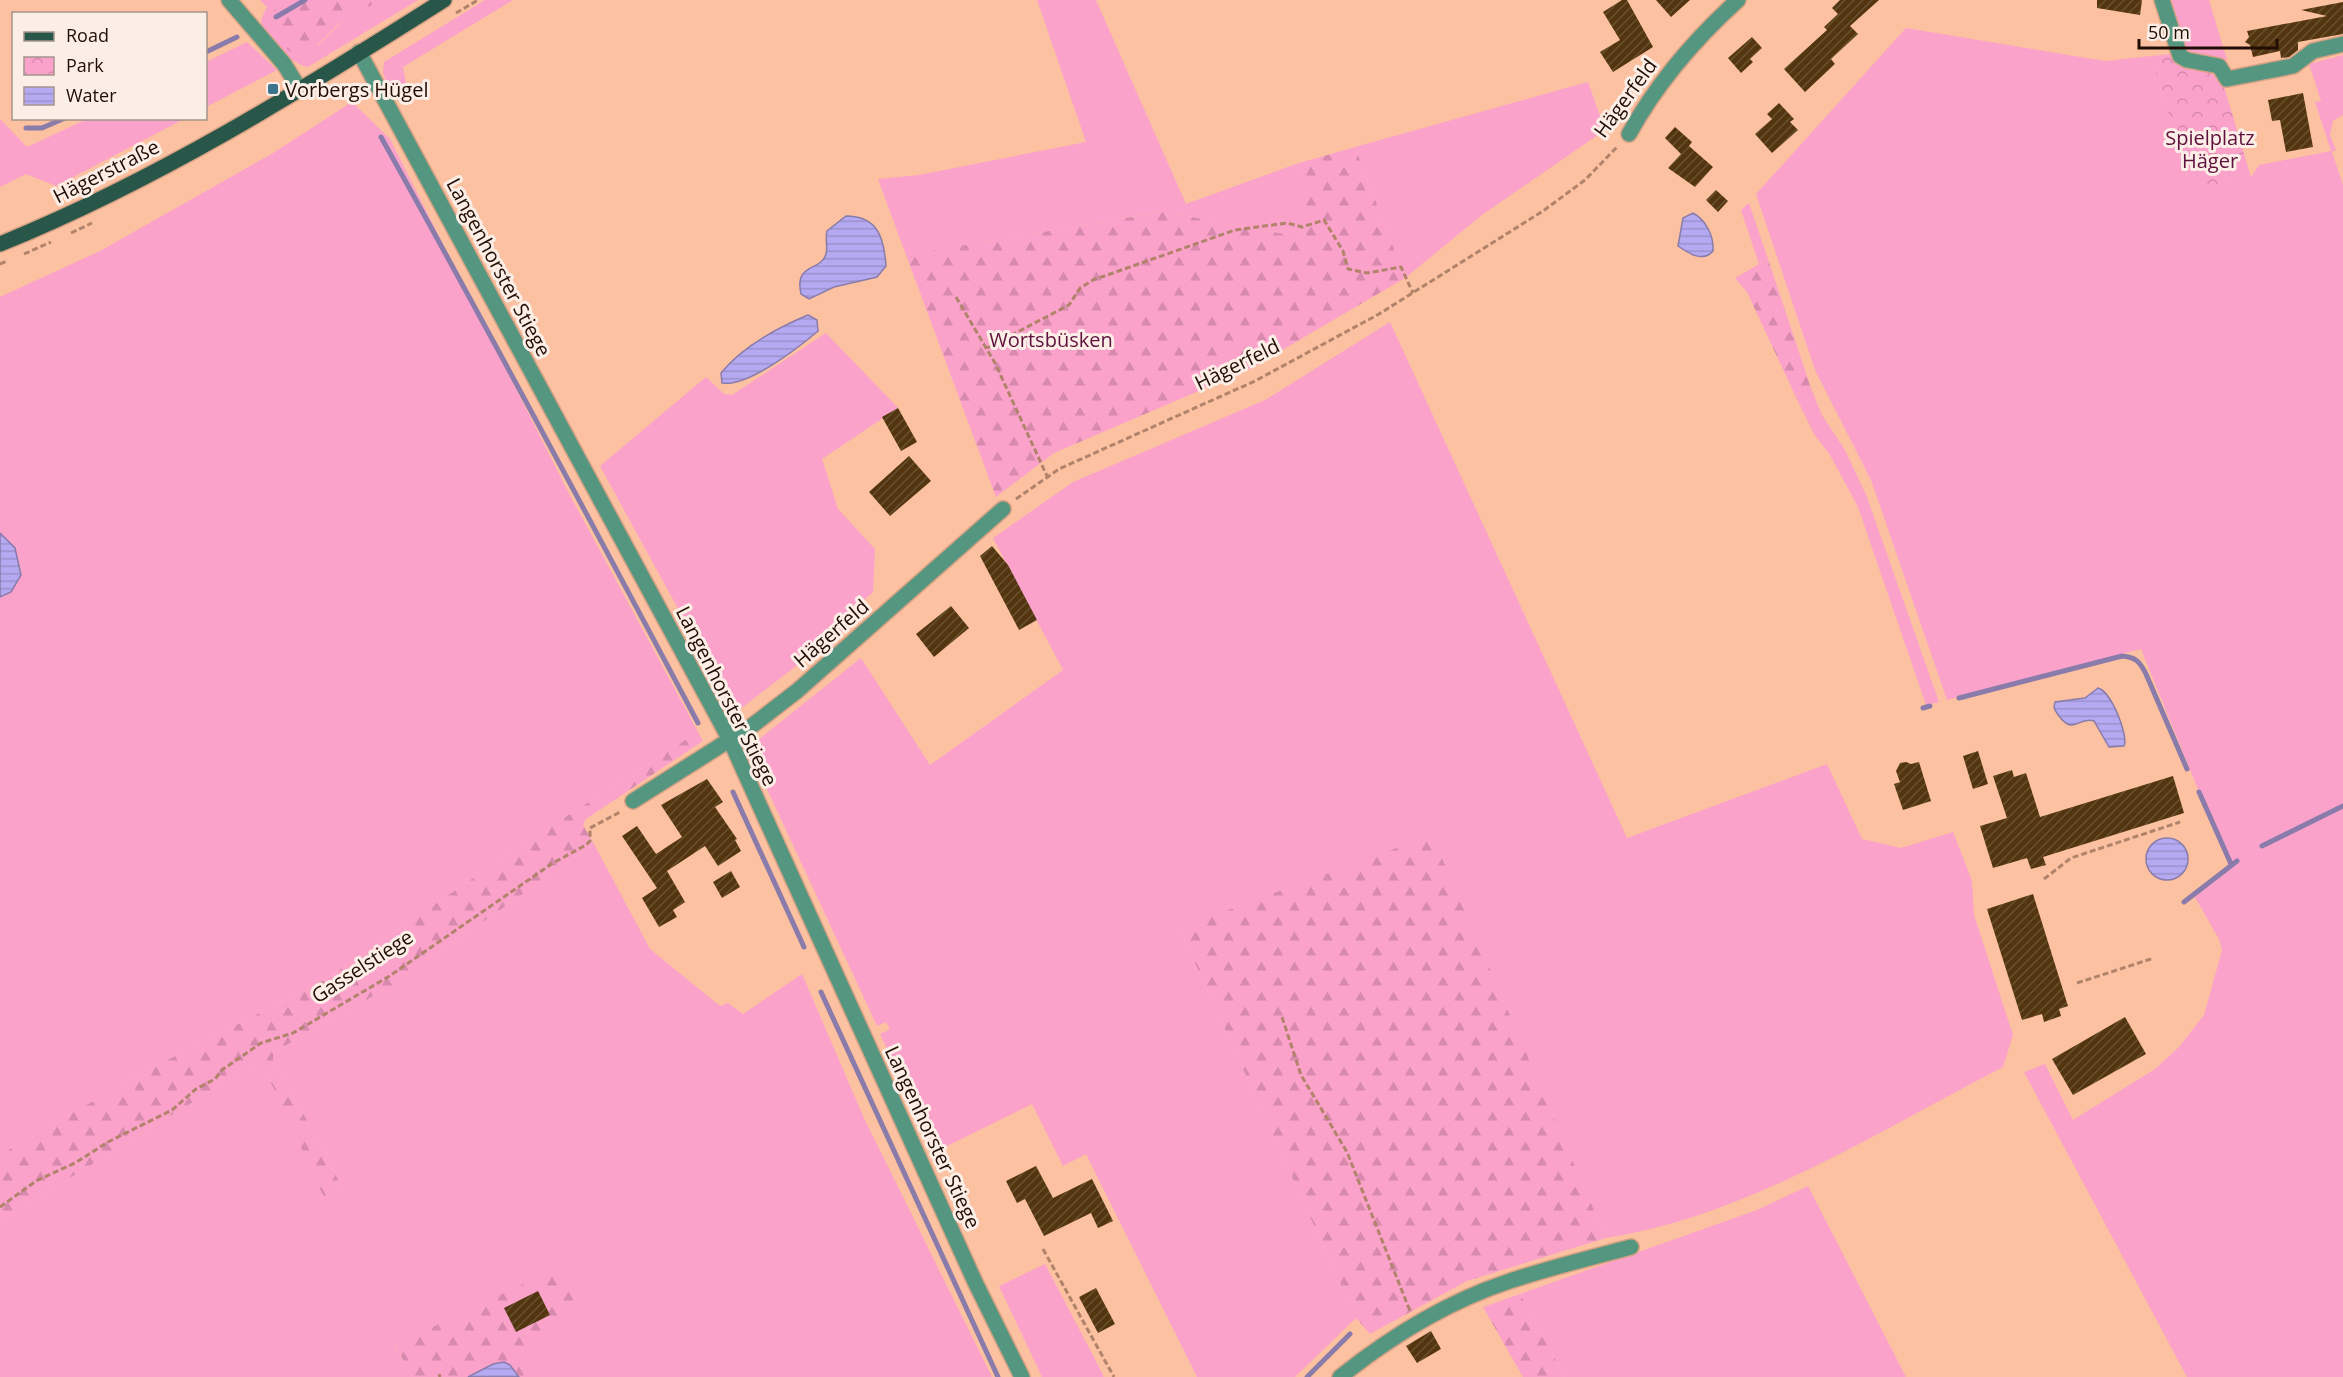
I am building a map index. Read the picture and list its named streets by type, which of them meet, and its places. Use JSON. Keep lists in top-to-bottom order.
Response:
{
  "streets": {
    "main road": ["Hägerstraße"],
    "street": ["Hägerfeld", "Langenhorster Stiege"],
    "path": ["Gasselstiege"]
  },
  "crossings": [
    ["Hägerfeld", "Langenhorster Stiege"],
    ["Hägerstraße", "Langenhorster Stiege"]
  ],
  "parks": ["Spielplatz Häger", "Wortsbüsken"],
  "places": {
    "transit": ["Vorbergs Hügel"]
  },
  "legend": ["Road", "Park", "Water"],
  "scale_bar": "50 m"
}
